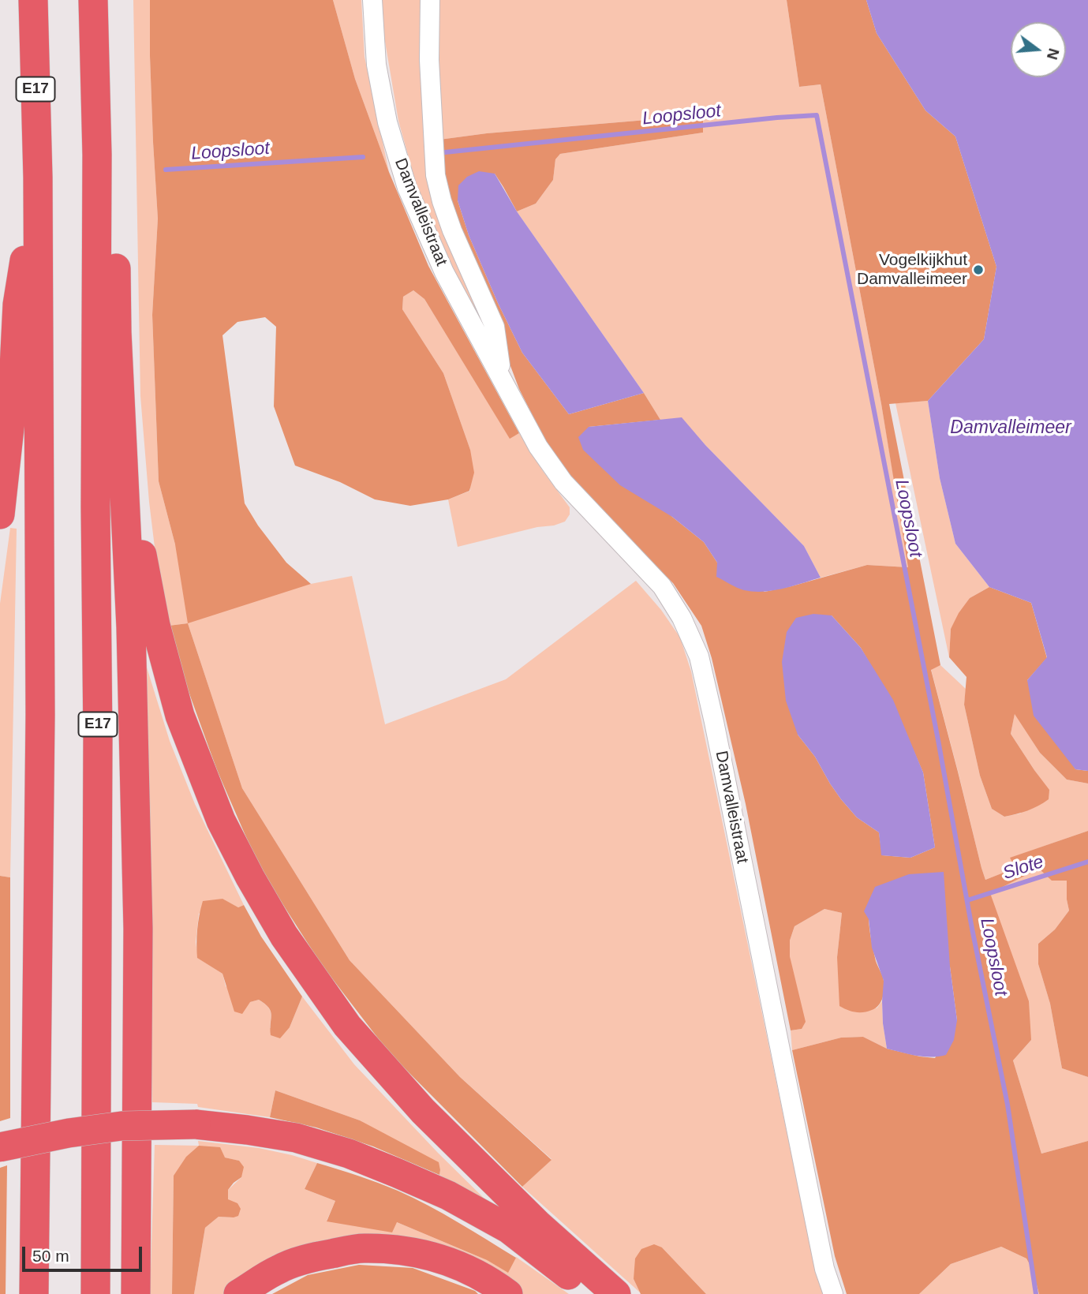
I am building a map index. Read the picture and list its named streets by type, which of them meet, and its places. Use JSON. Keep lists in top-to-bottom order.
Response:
{
  "streets": {
    "highway": ["E17"],
    "street": ["Damvalleistraat"]
  },
  "water": ["Loopsloot", "Damvalleimeer", "Slote"],
  "places": ["Vogelkijkhut Damvalleimeer"],
  "scale_bar": "50 m",
  "north": "right"
}
